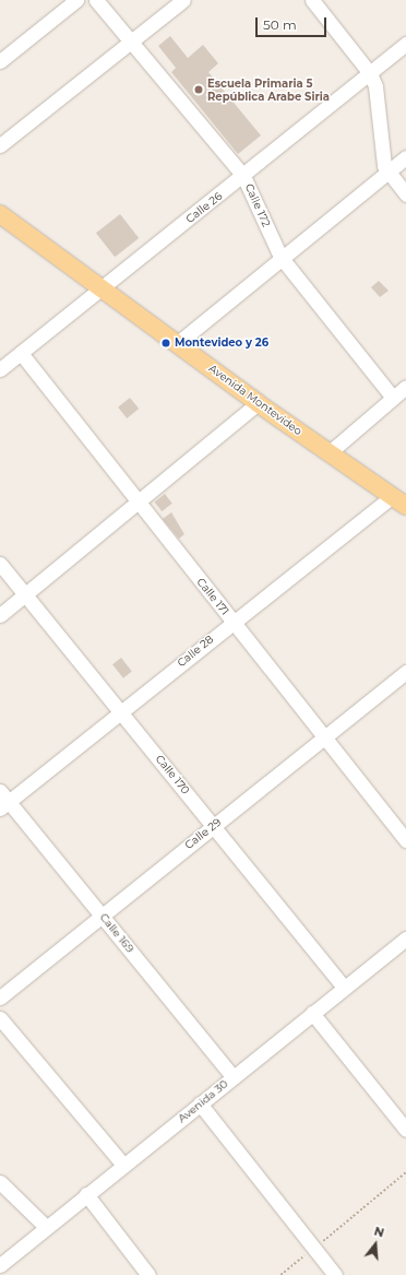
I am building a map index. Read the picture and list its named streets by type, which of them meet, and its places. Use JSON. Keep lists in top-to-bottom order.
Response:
{
  "streets": {
    "main road": ["Avenida Montevideo"],
    "street": [
      "Calle 172",
      "Calle 26",
      "Calle 171",
      "Calle 28",
      "Calle 170",
      "Calle 29",
      "Calle 169",
      "Avenida 30"
    ]
  },
  "crossings": [
    ["Calle 172", "Calle 26"],
    ["Calle 26", "Avenida Montevideo"],
    ["Calle 26", "Calle 171"],
    ["Avenida Montevideo", "Calle 28"],
    ["Calle 171", "Calle 28"],
    ["Calle 171", "Calle 29"],
    ["Calle 28", "Calle 170"],
    ["Calle 28", "Calle 169"],
    ["Calle 170", "Calle 29"],
    ["Calle 170", "Avenida 30"],
    ["Calle 29", "Calle 169"],
    ["Calle 169", "Avenida 30"]
  ],
  "places": ["Escuela Primaria 5 República Arabe Siria", "Montevideo y 26"],
  "scale_bar": "50 m",
  "north": "top"
}
